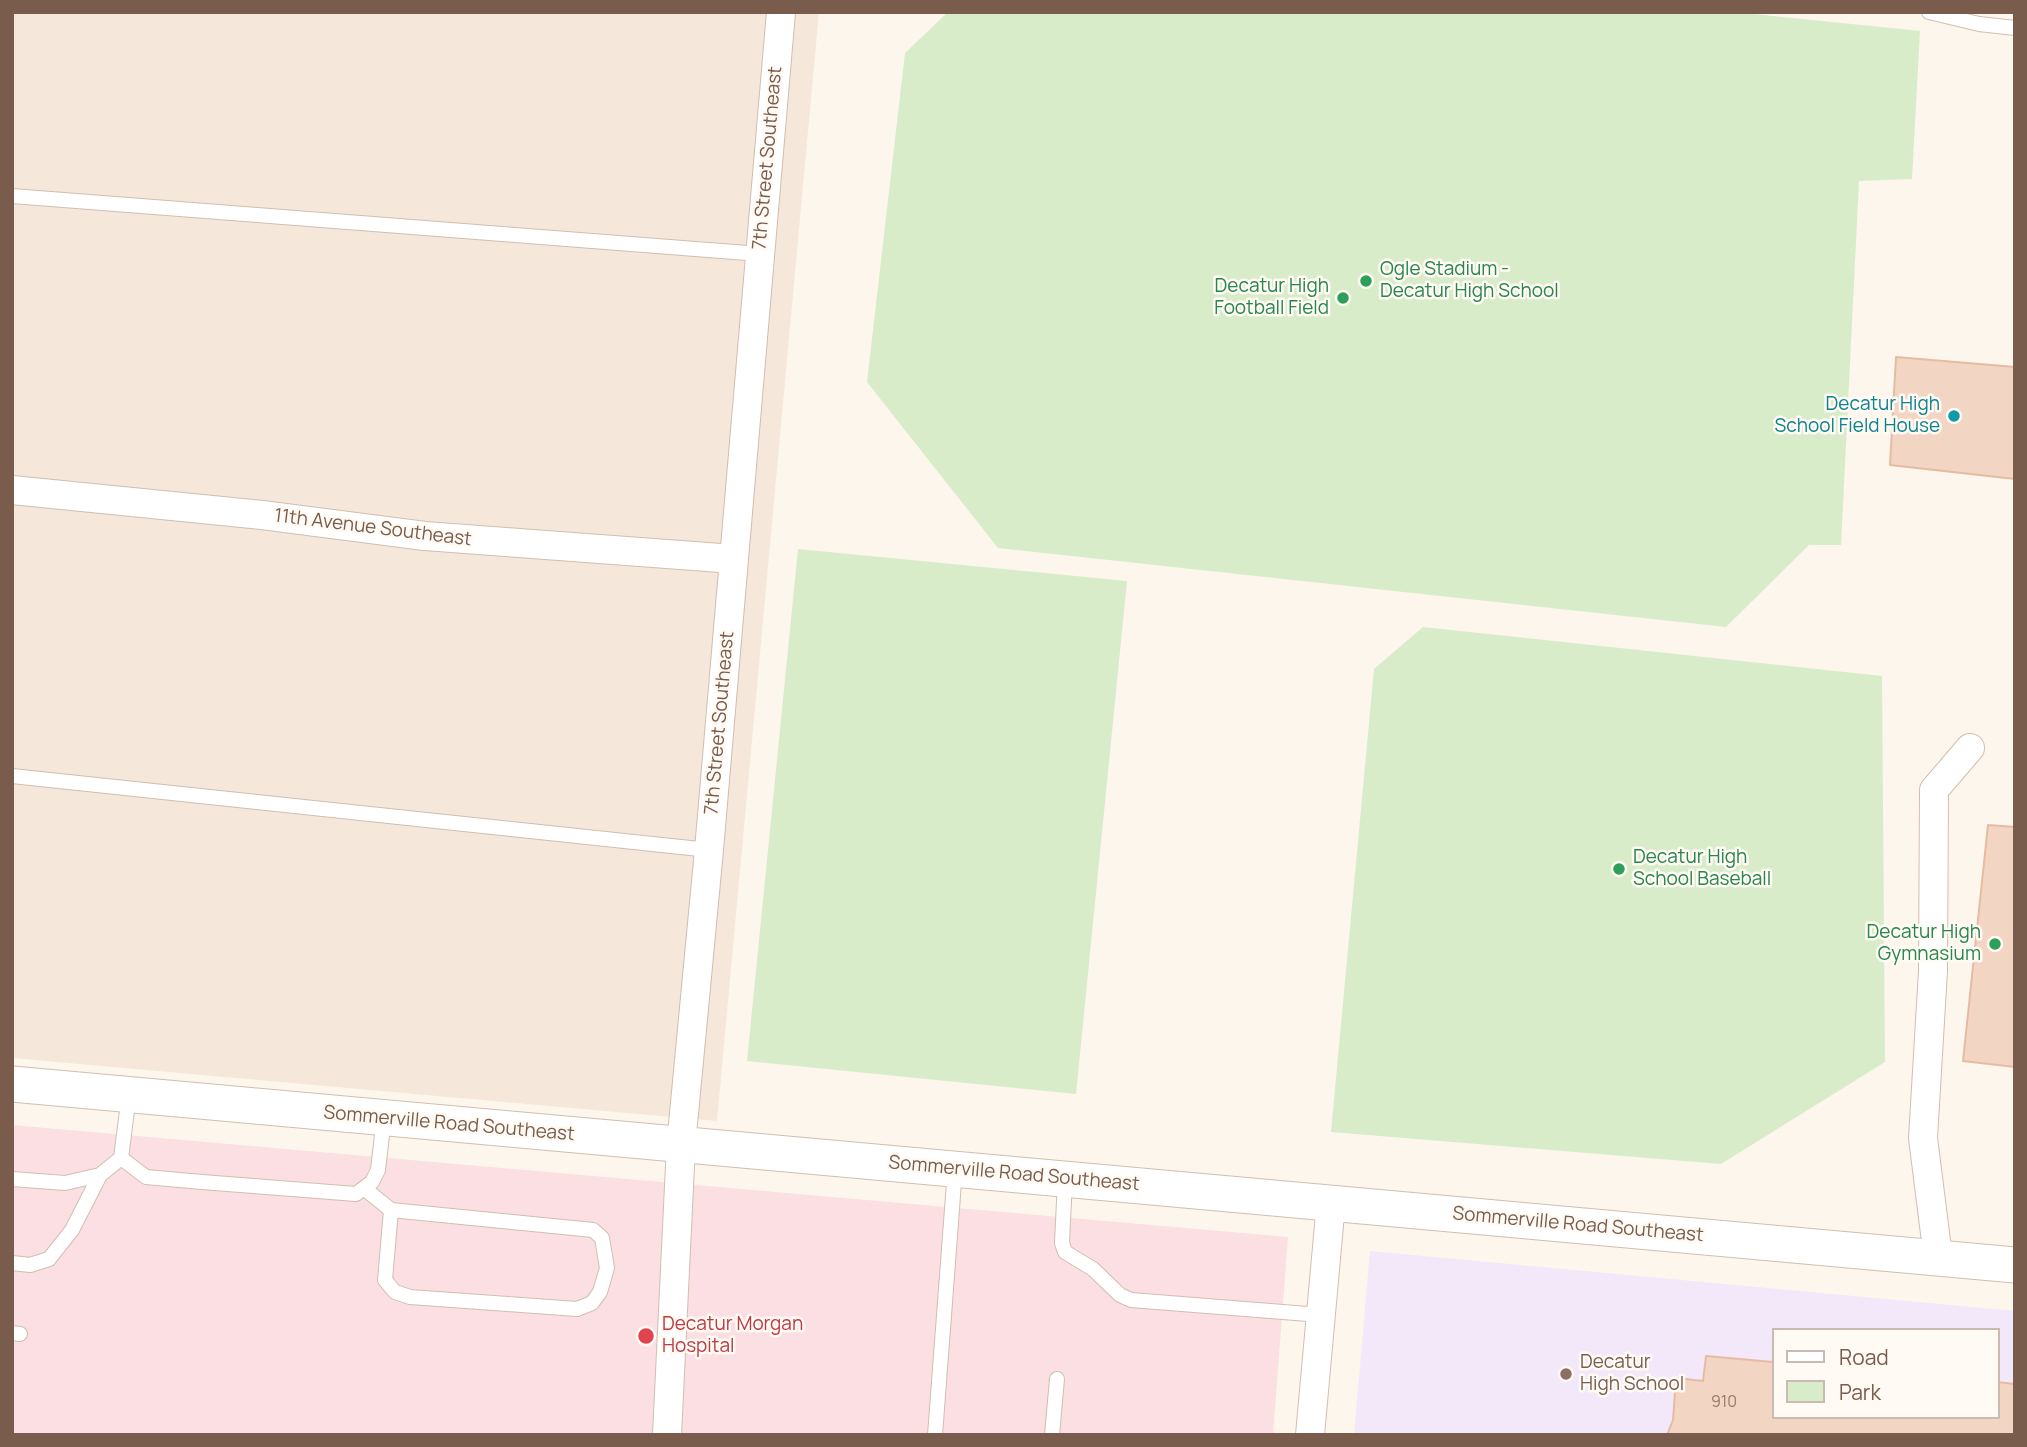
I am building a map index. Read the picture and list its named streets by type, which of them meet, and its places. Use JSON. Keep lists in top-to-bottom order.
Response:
{
  "streets": {
    "street": ["7th Street Southeast", "11th Avenue Southeast", "Sommerville Road Southeast"]
  },
  "crossings": [
    ["7th Street Southeast", "11th Avenue Southeast"],
    ["7th Street Southeast", "Sommerville Road Southeast"]
  ],
  "places": [
    "Ogle Stadium - Decatur High School",
    "Decatur High Football Field",
    "Decatur High School Field House",
    "Decatur High School Baseball",
    "Decatur High Gymnasium",
    "Decatur Morgan Hospital",
    "Decatur High School"
  ],
  "house_numbers": ["910"],
  "legend": ["Road", "Park"]
}
